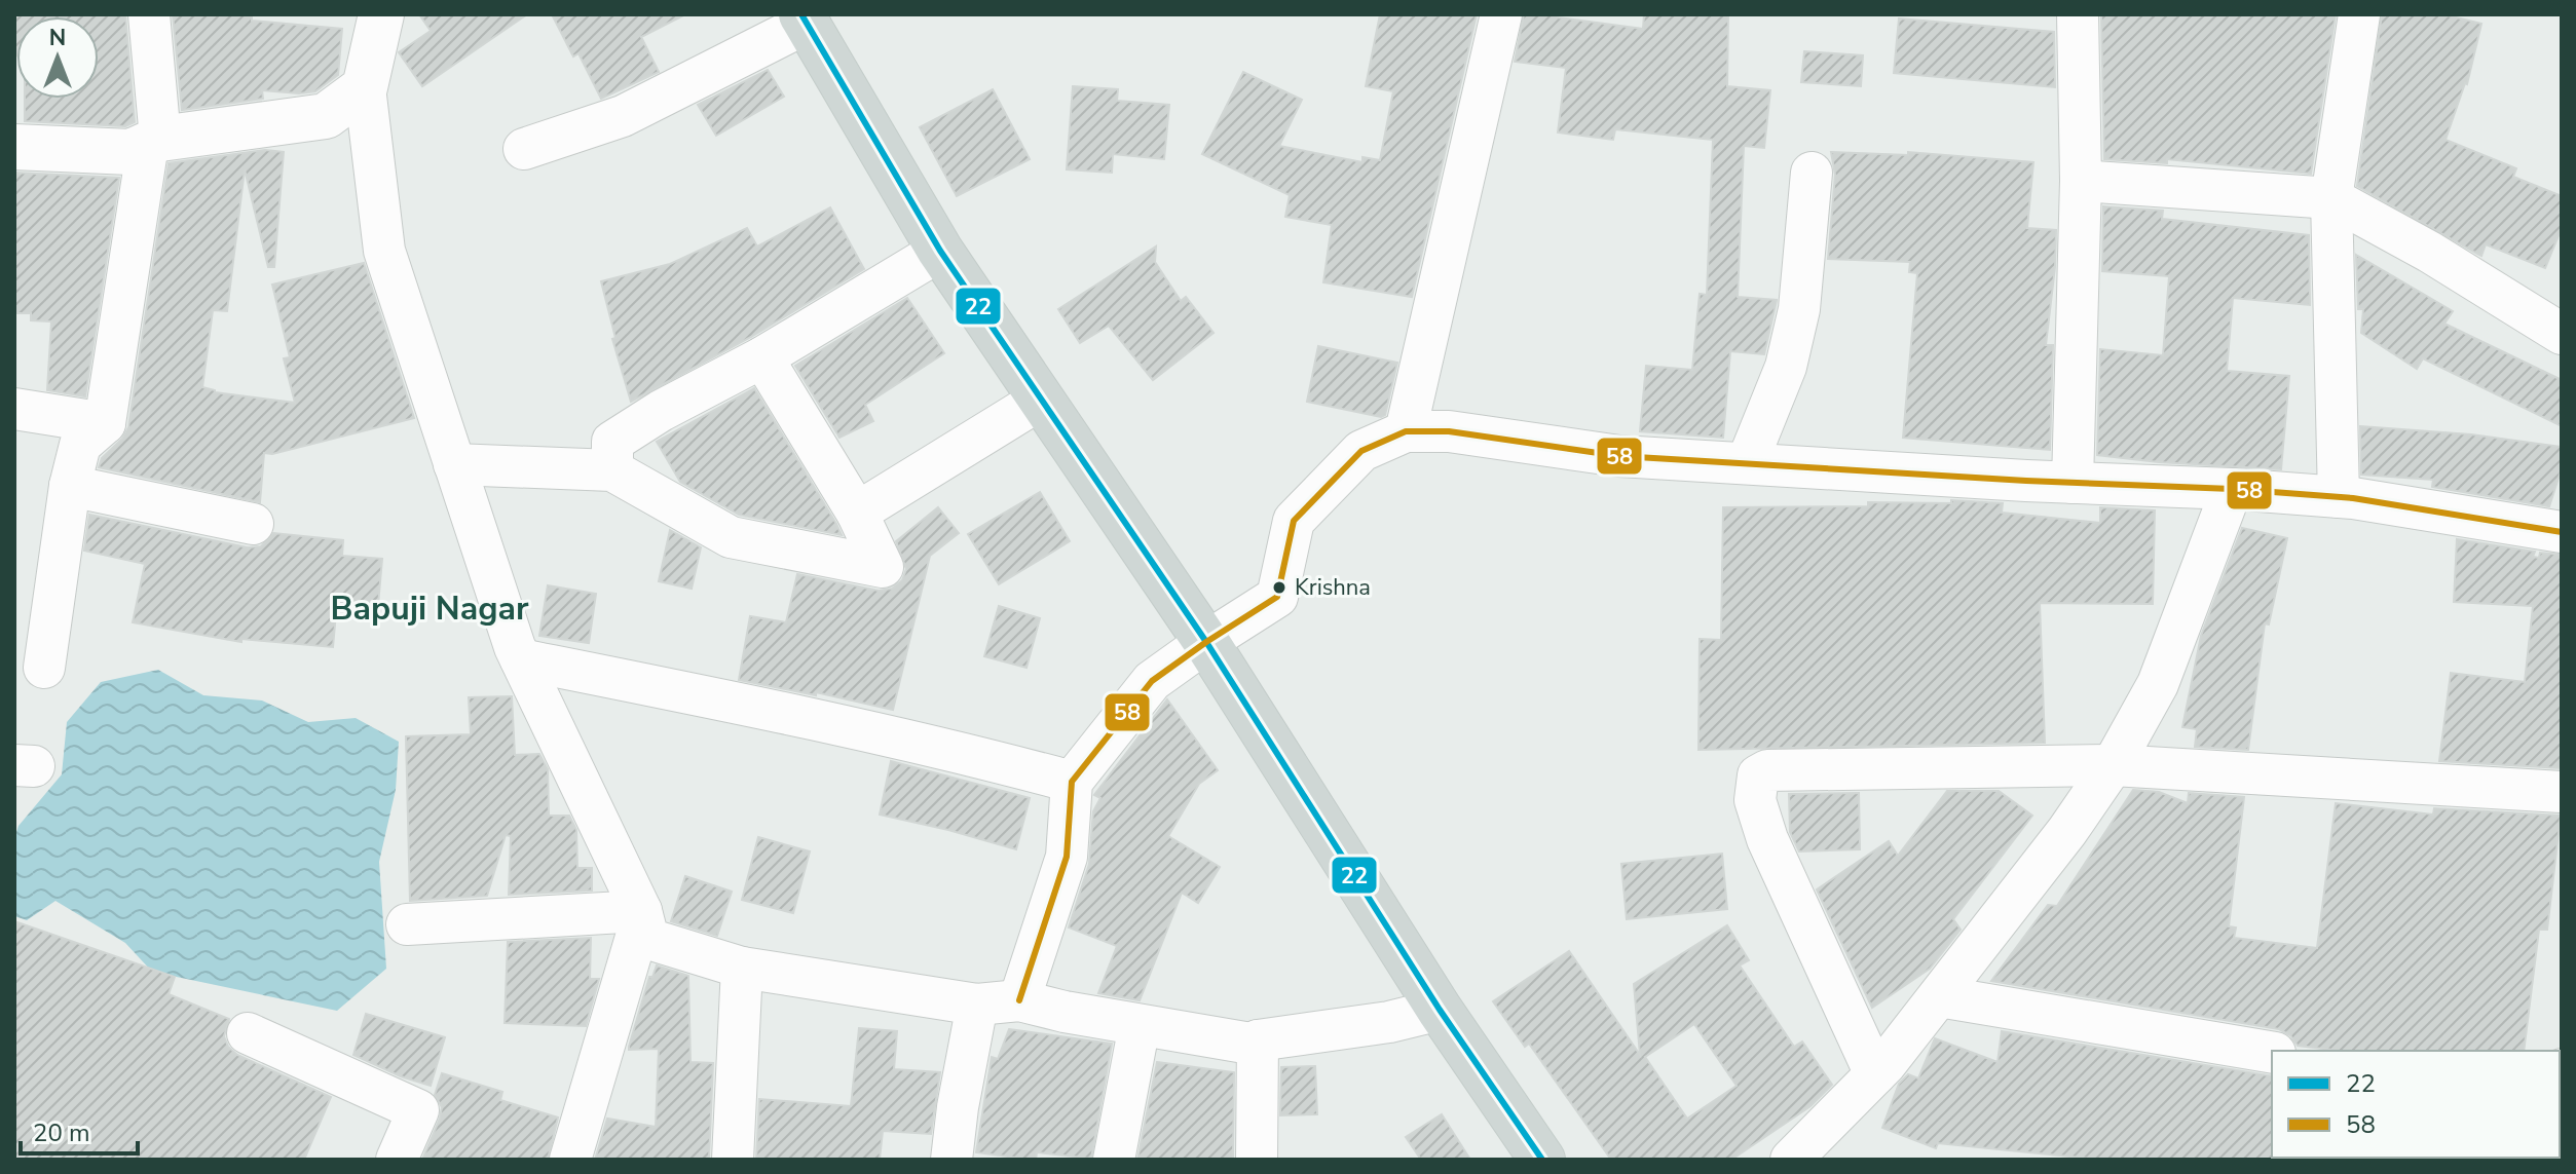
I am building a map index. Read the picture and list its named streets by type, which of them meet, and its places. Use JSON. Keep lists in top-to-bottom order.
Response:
{
  "districts": ["Bapuji Nagar"],
  "places": ["Krishna"],
  "lines": ["transit line 22", "transit line 58"],
  "legend": ["22", "58"],
  "scale_bar": "20 m",
  "north": "top"
}
